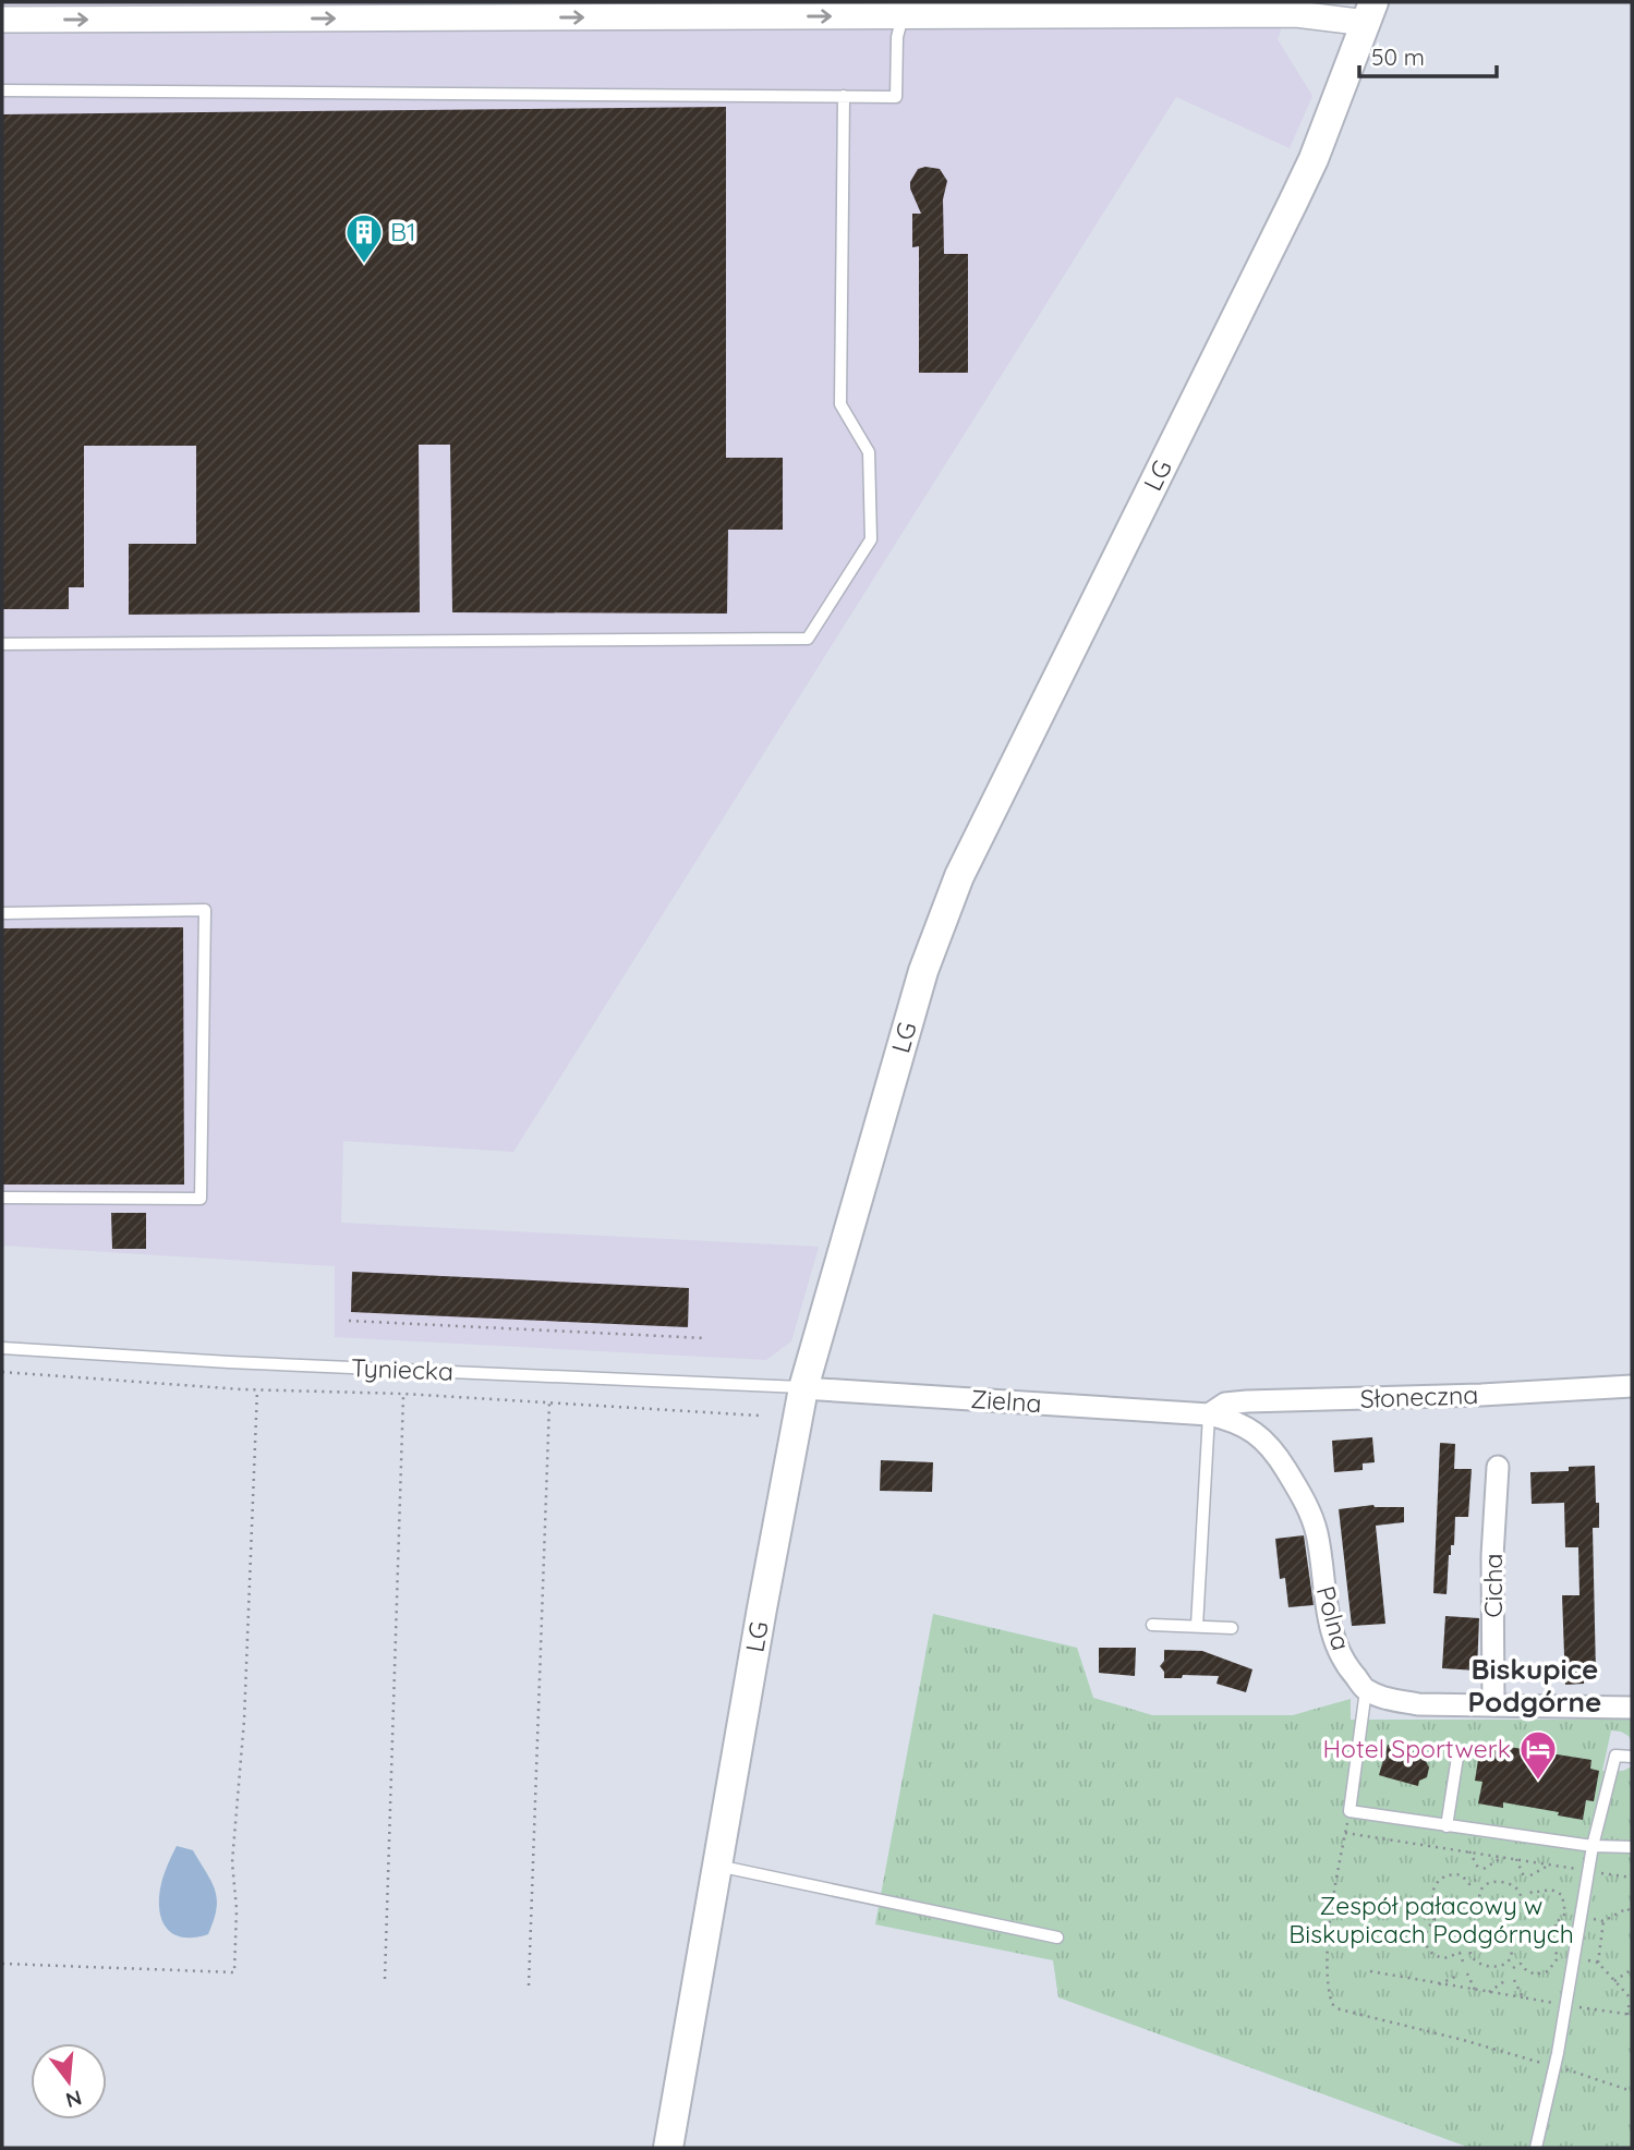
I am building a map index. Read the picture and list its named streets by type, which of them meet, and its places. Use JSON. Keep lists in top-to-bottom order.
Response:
{
  "streets": {
    "main road": ["LG"],
    "street": [
      "Słoneczna",
      "Zielna",
      "Cicha",
      "Polna"
    ],
    "lane": ["Tyniecka"]
  },
  "crossings": [
    ["LG", "Tyniecka"],
    ["LG", "Zielna"],
    ["Tyniecka", "Zielna"],
    ["Słoneczna", "Zielna"],
    ["Słoneczna", "Polna"],
    ["Zielna", "Polna"]
  ],
  "districts": ["Biskupice Podgórne"],
  "parks": ["Zespół pałacowy w Biskupicach Podgórnych"],
  "places": {
    "building": ["B1"],
    "hotel": ["Hotel Sportwerk"]
  },
  "scale_bar": "50 m",
  "north": "bottom"
}
